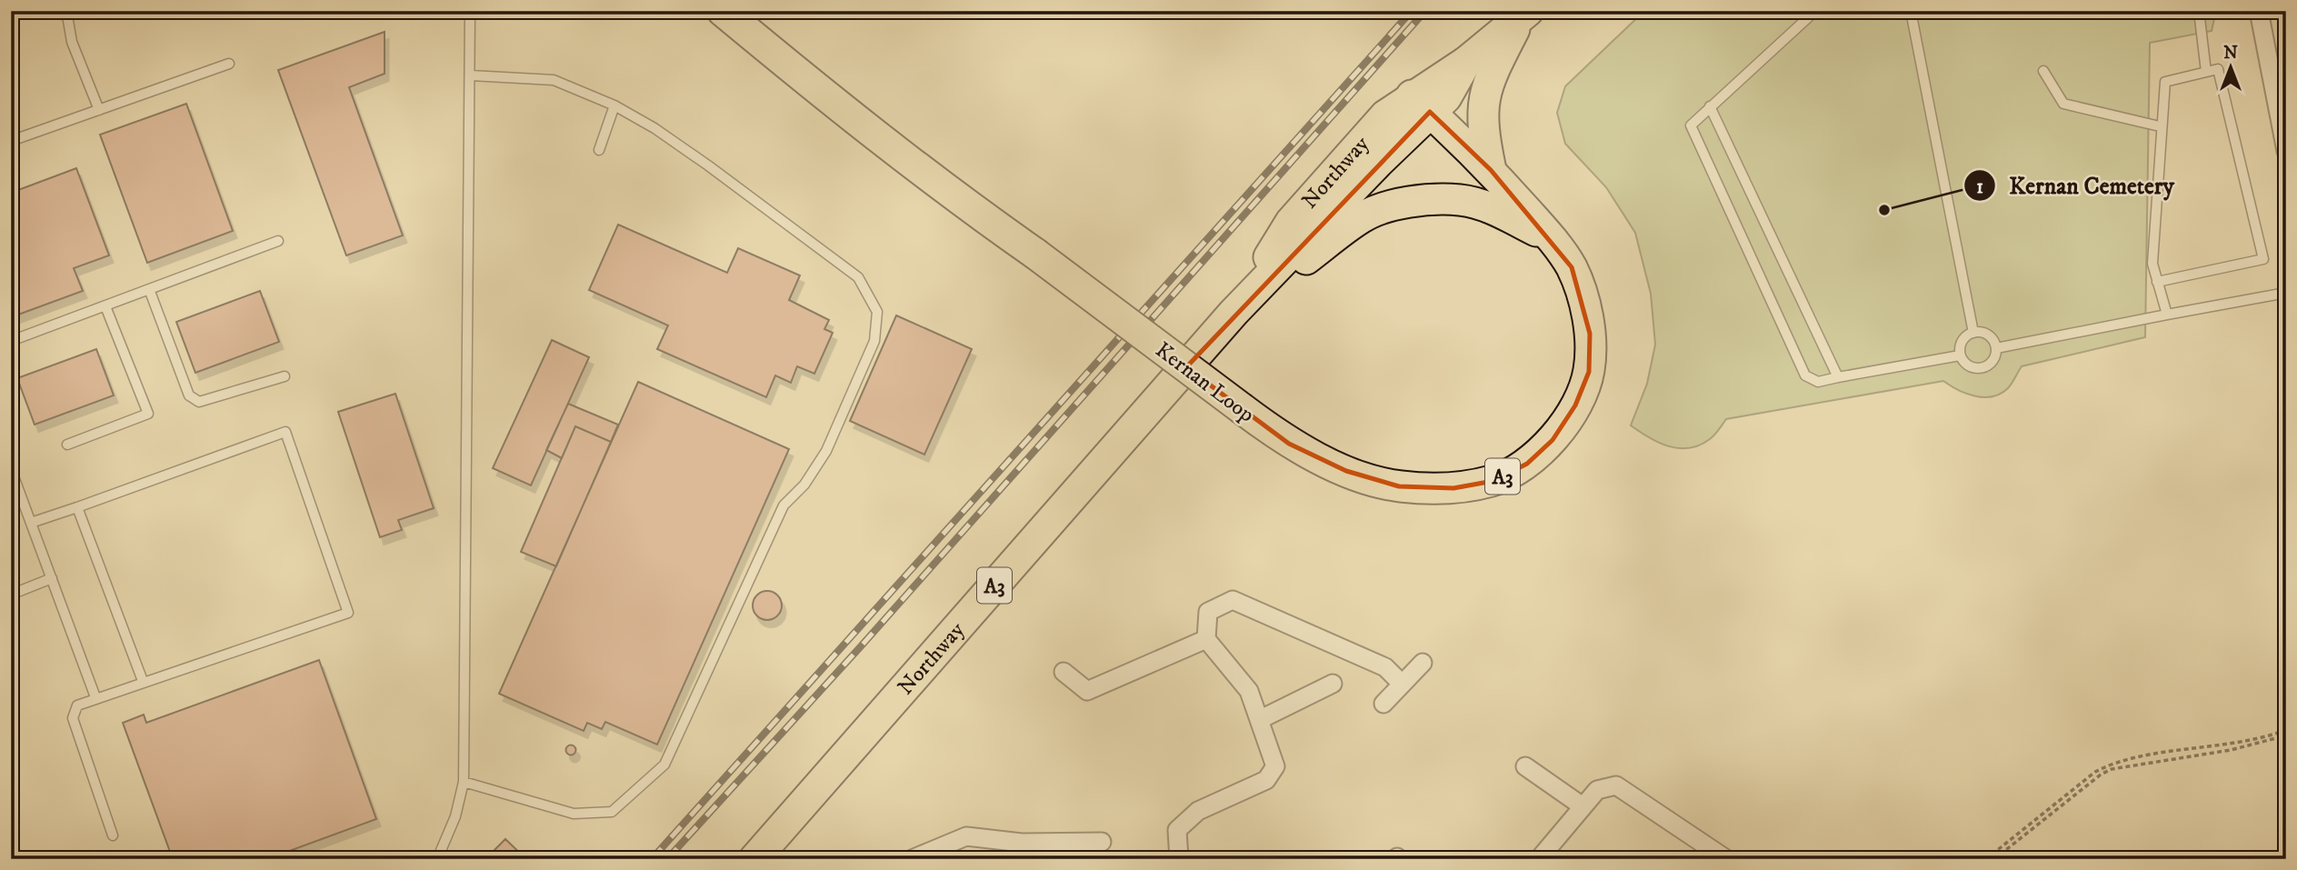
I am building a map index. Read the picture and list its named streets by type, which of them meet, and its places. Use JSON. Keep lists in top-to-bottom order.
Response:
{
  "streets": {
    "highway": ["Northway", "Kernan Loop", "A3"]
  },
  "crossings": [
    ["Northway", "A3"],
    ["Kernan Loop", "A3"]
  ],
  "places": ["Kernan Cemetery"],
  "north": "top"
}
